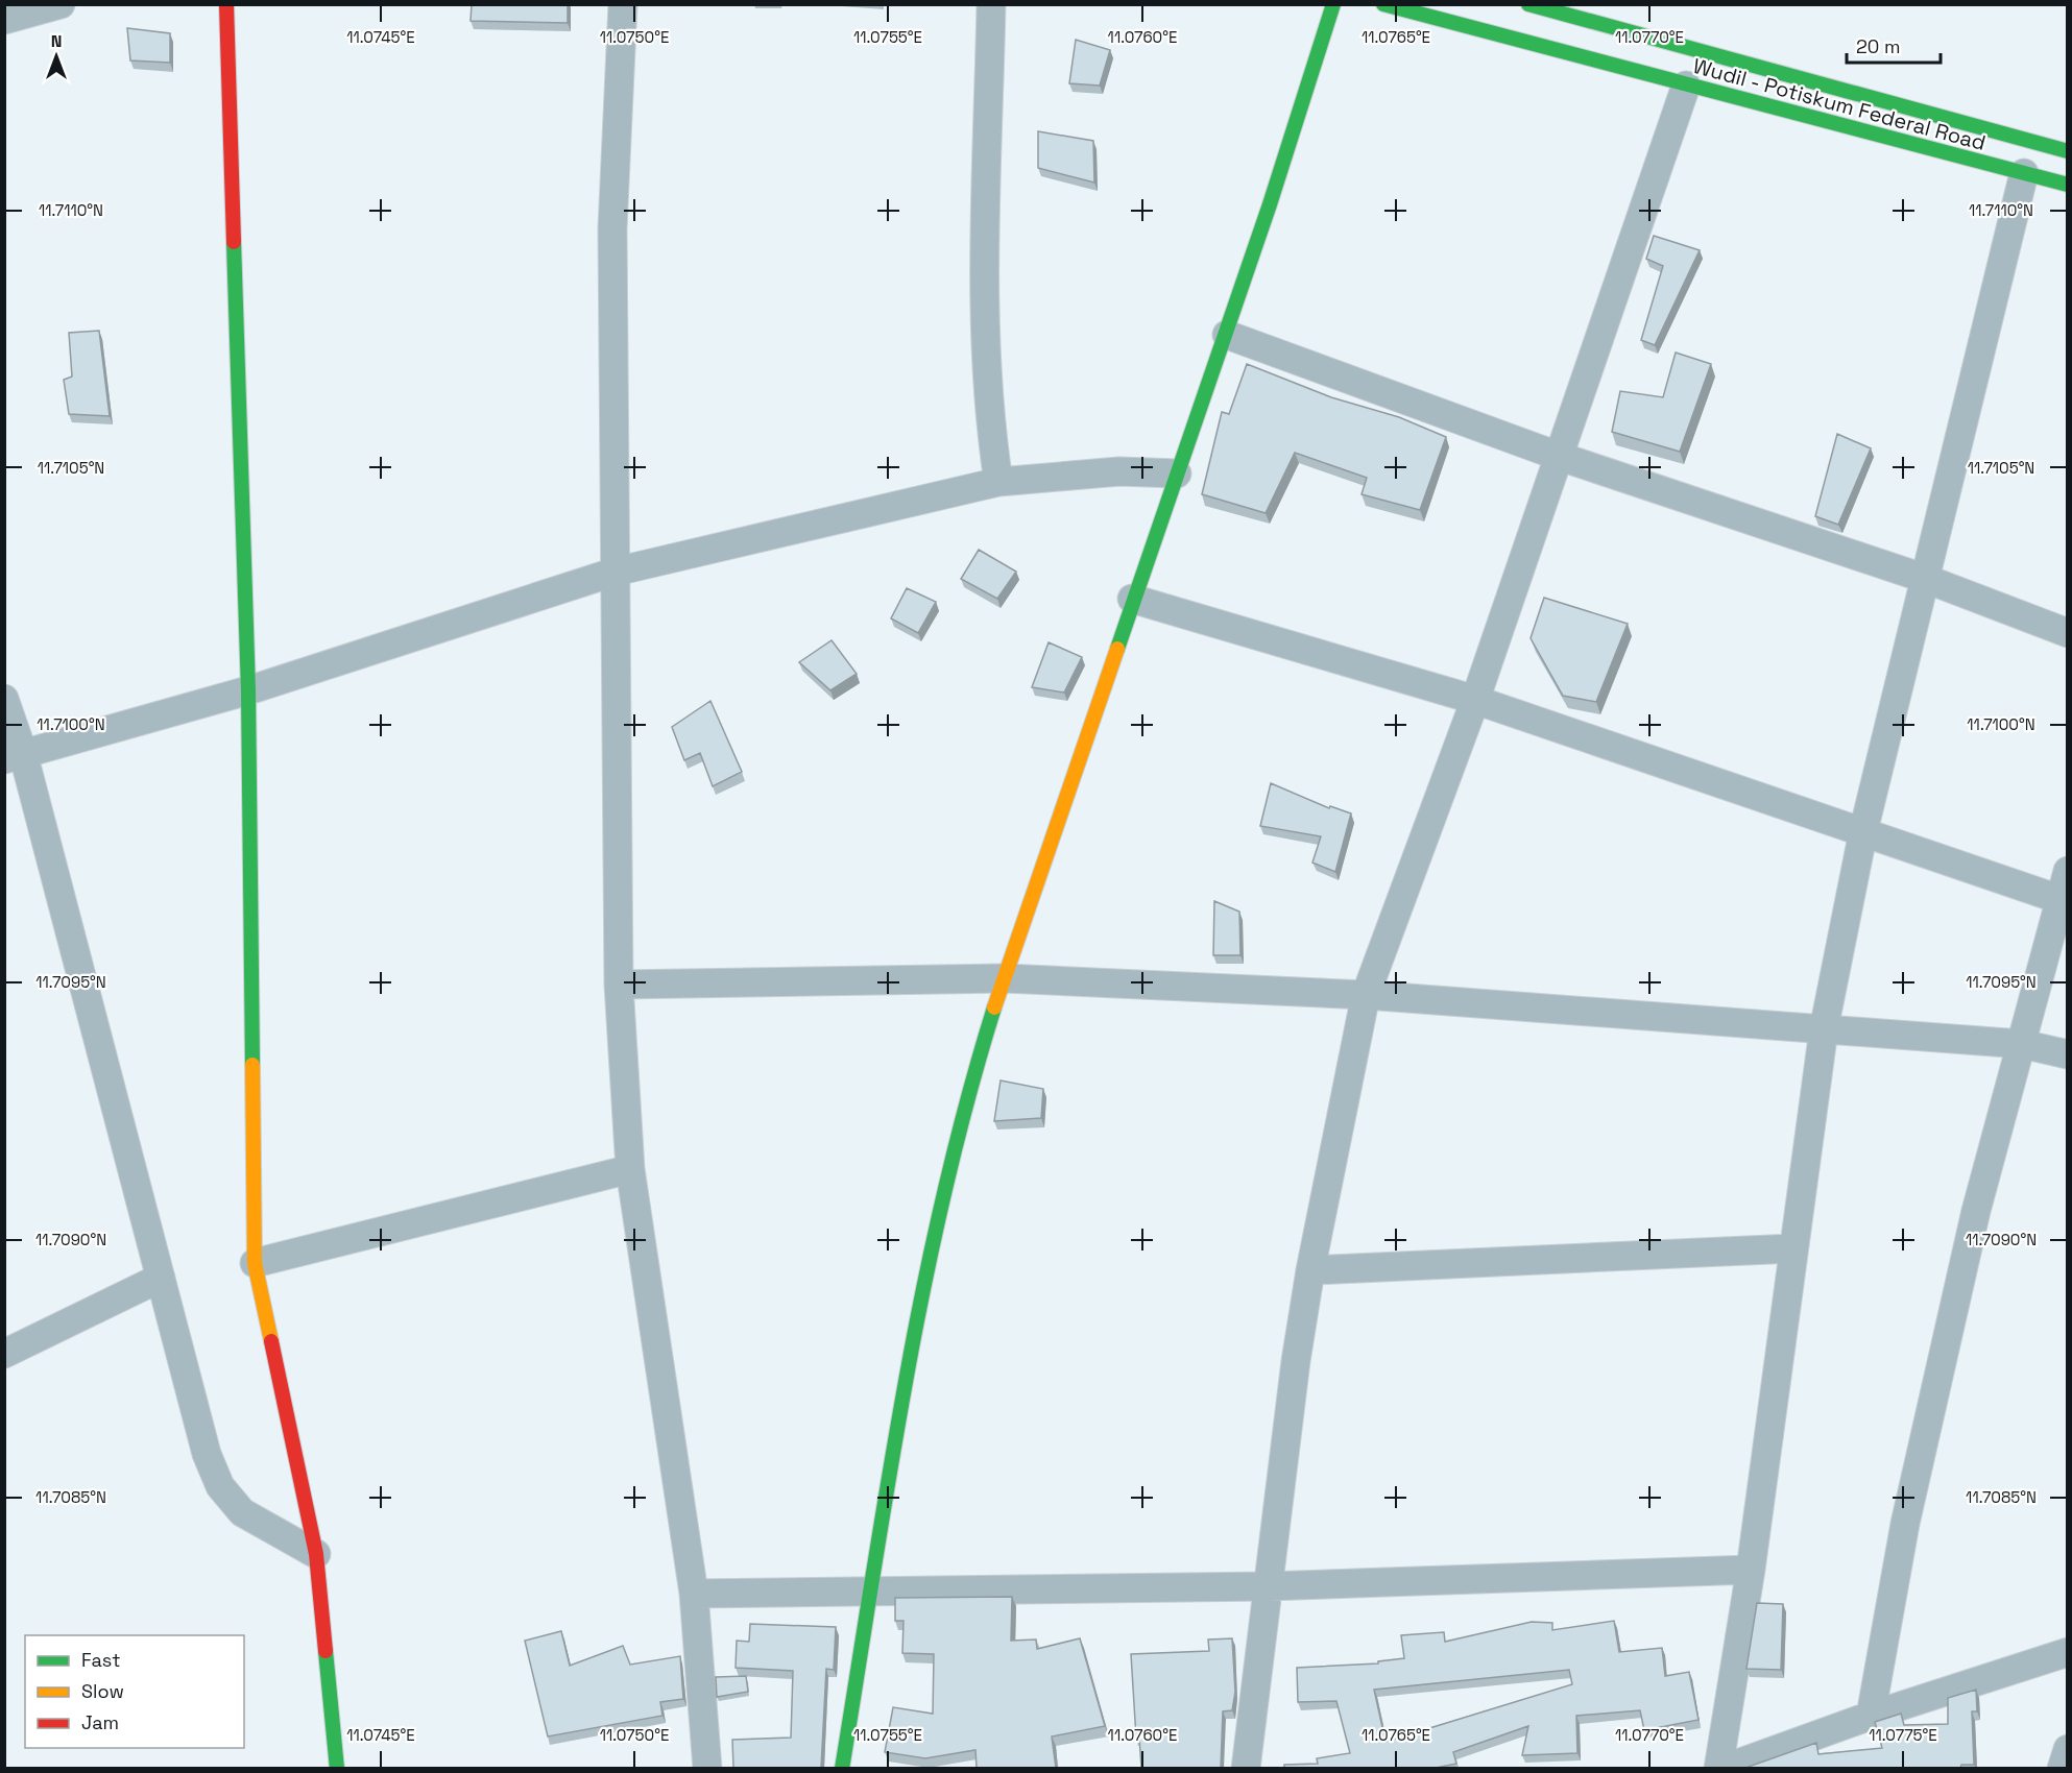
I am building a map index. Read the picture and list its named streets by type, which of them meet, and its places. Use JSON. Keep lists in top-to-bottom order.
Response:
{
  "streets": {
    "street": ["Wudil - Potiskum Federal Road"]
  },
  "legend": ["Fast", "Slow", "Jam"],
  "scale_bar": "20 m",
  "north": "top",
  "coordinates": [
    "11.0745°E",
    "11.0750°E",
    "11.0755°E",
    "11.0760°E",
    "11.0765°E",
    "11.0770°E",
    "11.7110°N",
    "11.7105°N",
    "11.7100°N",
    "11.7095°N",
    "11.7090°N",
    "11.7085°N",
    "11.0775°E"
  ]
}
